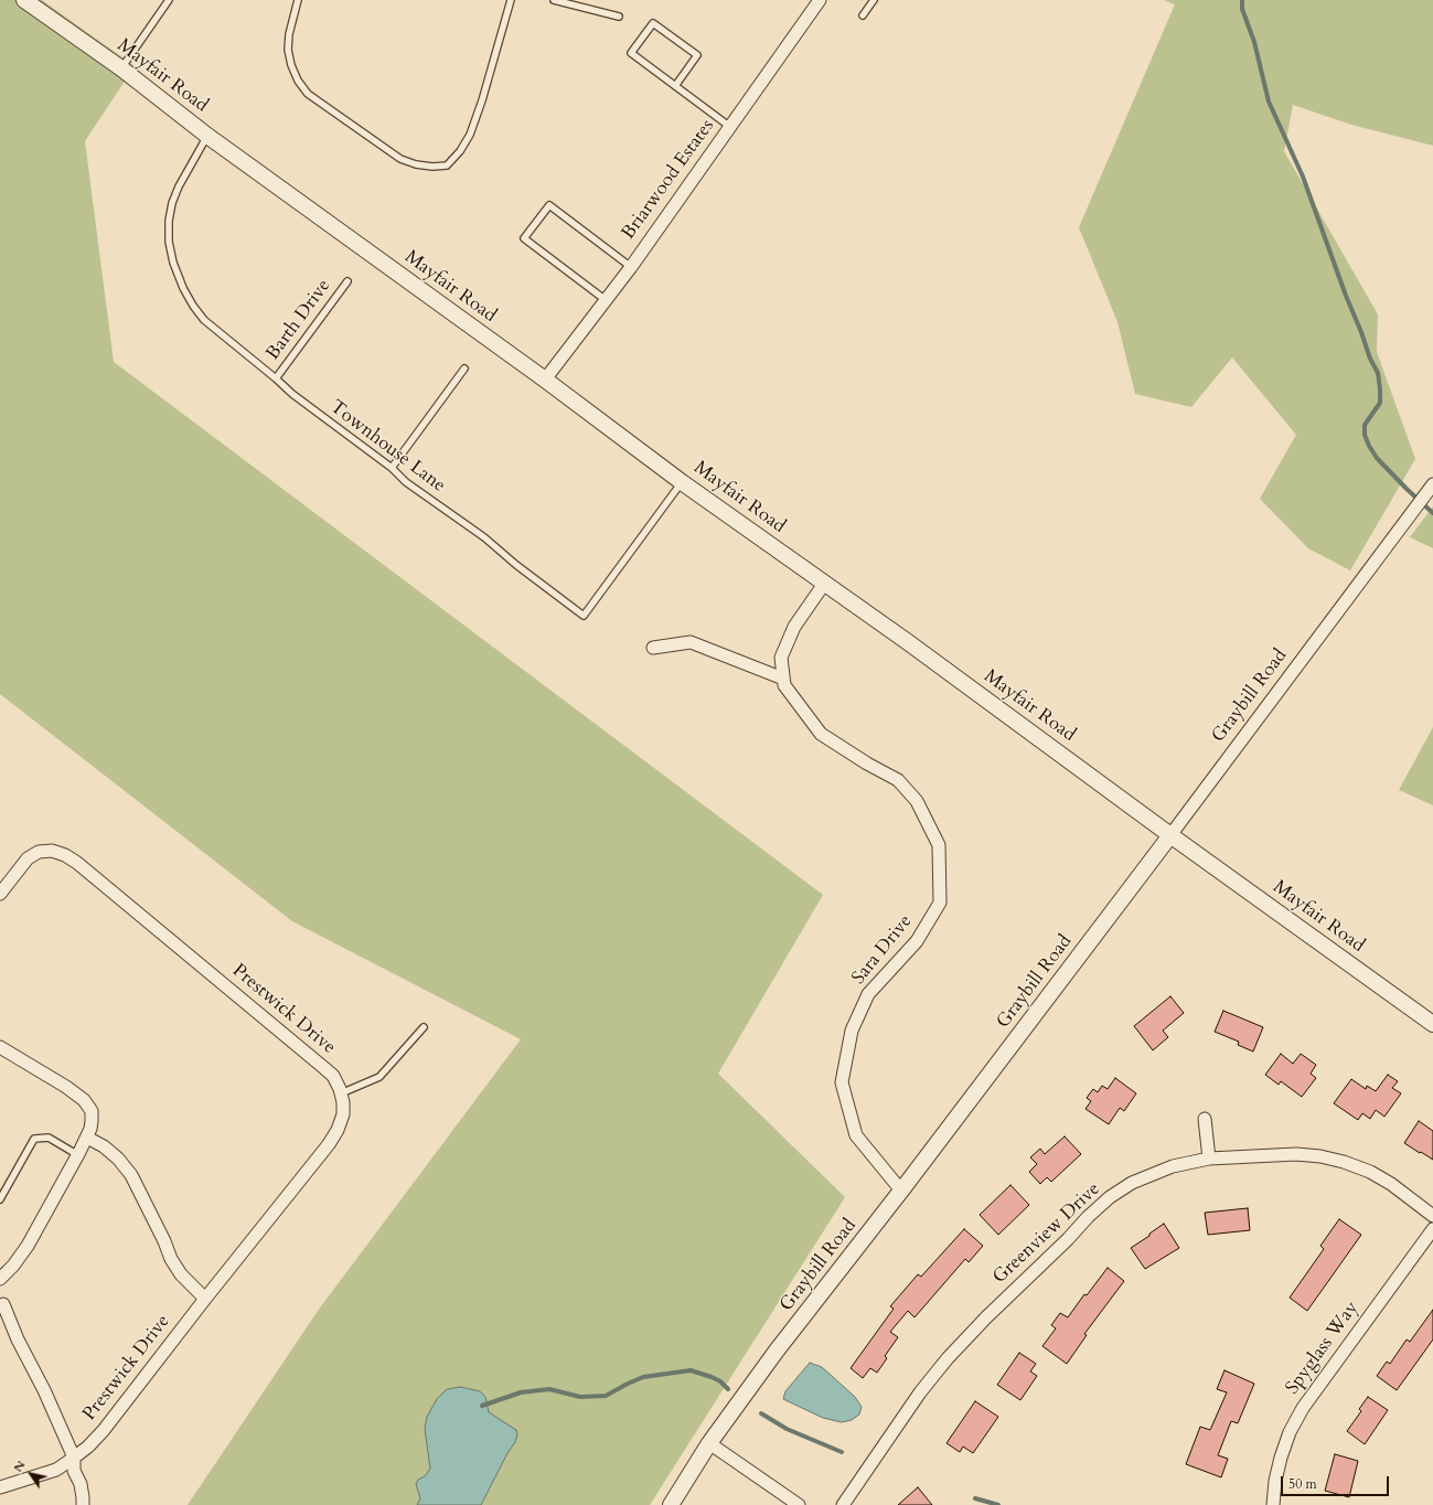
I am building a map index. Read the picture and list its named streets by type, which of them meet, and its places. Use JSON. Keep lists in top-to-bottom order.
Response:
{
  "streets": {
    "street": [
      "Mayfair Road",
      "Briarwood Estates",
      "Graybill Road",
      "Sara Drive",
      "Prestwick Drive",
      "Greenview Drive",
      "Spyglass Way"
    ],
    "lane": ["Barth Drive", "Townhouse Lane"]
  },
  "crossings": [
    ["Mayfair Road", "Briarwood Estates"],
    ["Mayfair Road", "Townhouse Lane"],
    ["Mayfair Road", "Graybill Road"],
    ["Mayfair Road", "Sara Drive"],
    ["Barth Drive", "Townhouse Lane"],
    ["Graybill Road", "Sara Drive"]
  ],
  "scale_bar": "50 m",
  "north": "top left"
}
